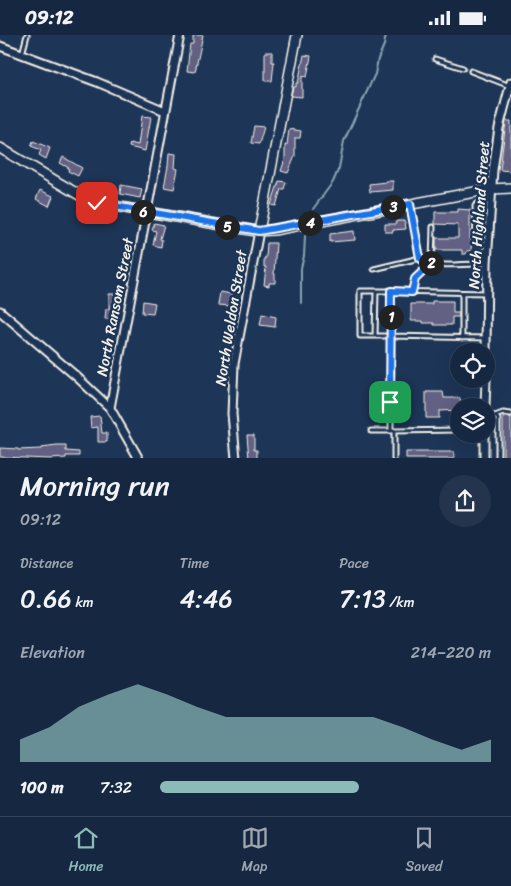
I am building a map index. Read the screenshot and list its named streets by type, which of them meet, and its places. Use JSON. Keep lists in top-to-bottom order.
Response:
{
  "streets": {
    "street": ["North Highland Street", "North Ransom Street", "North Weldon Street"]
  },
  "page": {
    "status": "09:12",
    "pins": [
      "3",
      "6",
      "4",
      "5",
      "2",
      "1"
    ],
    "heading": ["Morning run", "09:12"],
    "stats": [
      ["Distance", "0.66 km"],
      ["Time", "4:46"],
      ["Pace", "7:13 /km"]
    ],
    "chart": ["Elevation", "214–220 m"],
    "list": [
      {
        "name": "100 m",
        "note": "7:32"
      }
    ],
    "tabs": ["Home", "Map", "Saved"]
  }
}
